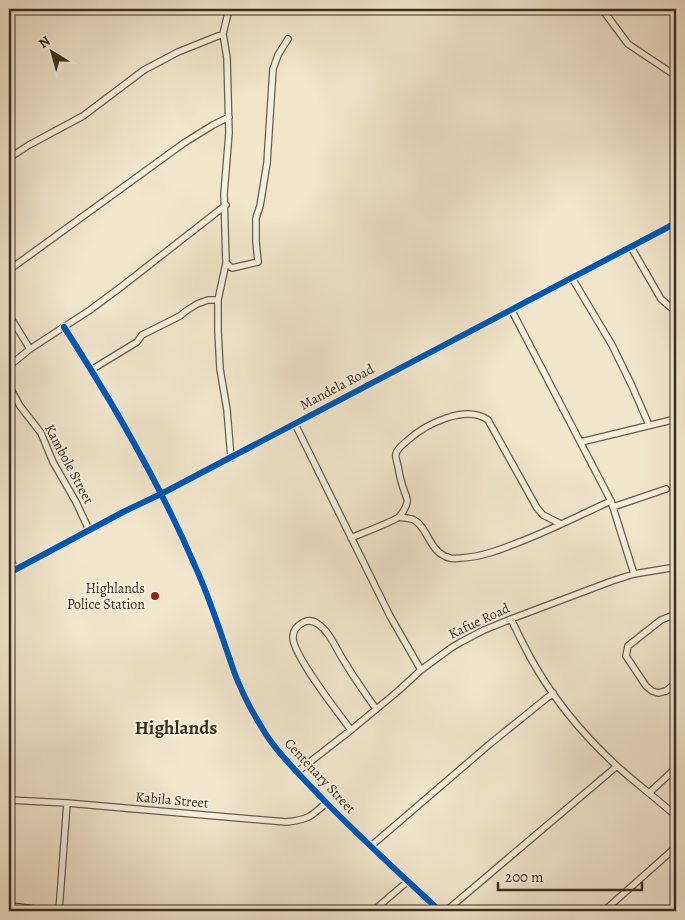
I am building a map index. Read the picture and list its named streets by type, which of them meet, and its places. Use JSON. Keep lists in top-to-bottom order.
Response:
{
  "streets": {
    "street": [
      "Mandela Road",
      "Kambole Street",
      "Kafue Road",
      "Centenary Street",
      "Kabila Street"
    ]
  },
  "crossings": [
    ["Mandela Road", "Kambole Street"],
    ["Mandela Road", "Centenary Street"],
    ["Kafue Road", "Centenary Street"],
    ["Centenary Street", "Kabila Street"]
  ],
  "districts": ["Highlands"],
  "places": ["Highlands Police Station"],
  "scale_bar": "200 m",
  "north": "top left"
}
